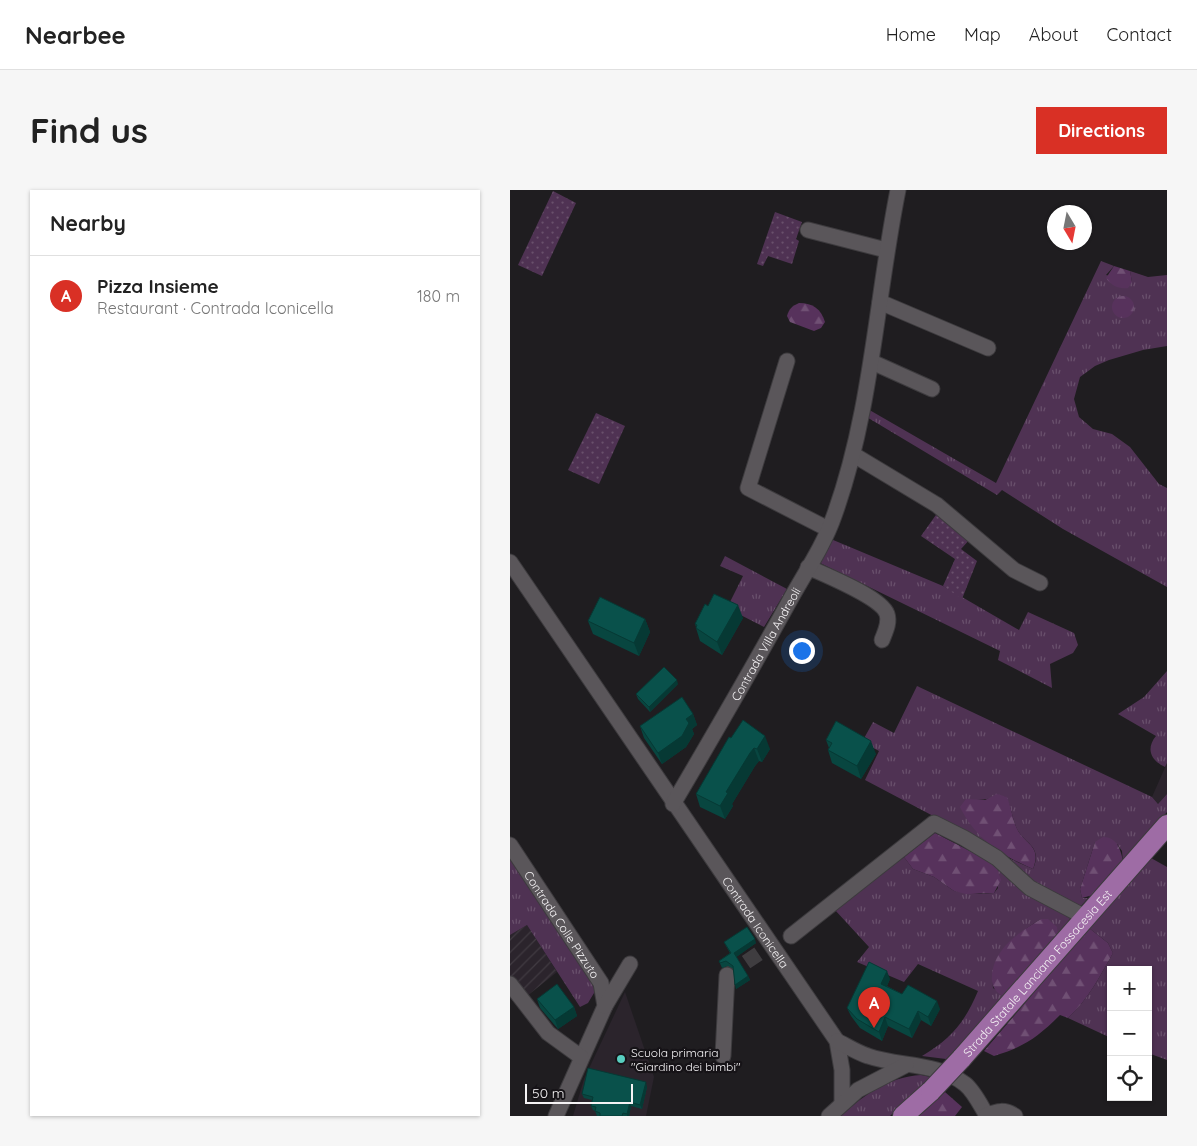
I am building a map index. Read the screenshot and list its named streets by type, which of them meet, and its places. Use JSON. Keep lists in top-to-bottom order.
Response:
{
  "streets": {
    "main road": ["Strada Statale Lanciano Fossacesia Est"],
    "street": ["Contrada Villa Andreoli", "Contrada Iconicella", "Contrada Colle Pizzuto"]
  },
  "crossings": [
    ["Contrada Villa Andreoli", "Contrada Iconicella"]
  ],
  "places": ["Scuola primaria \"Giardino dei bimbi\""],
  "scale_bar": "50 m",
  "north": "bottom",
  "page": {
    "header": "Nearbee",
    "nav": [
      "Home",
      "Map",
      "About",
      "Contact"
    ],
    "buttons": "Directions",
    "title": "Find us",
    "heading": "Nearby",
    "list": [
      {
        "mark": "A",
        "name": "Pizza Insieme",
        "note": "Restaurant · Contrada Iconicella",
        "value": "180 m"
      }
    ],
    "map_buttons": ["+", "−"],
    "pins": "A",
    "scale": "50 m"
  }
}
